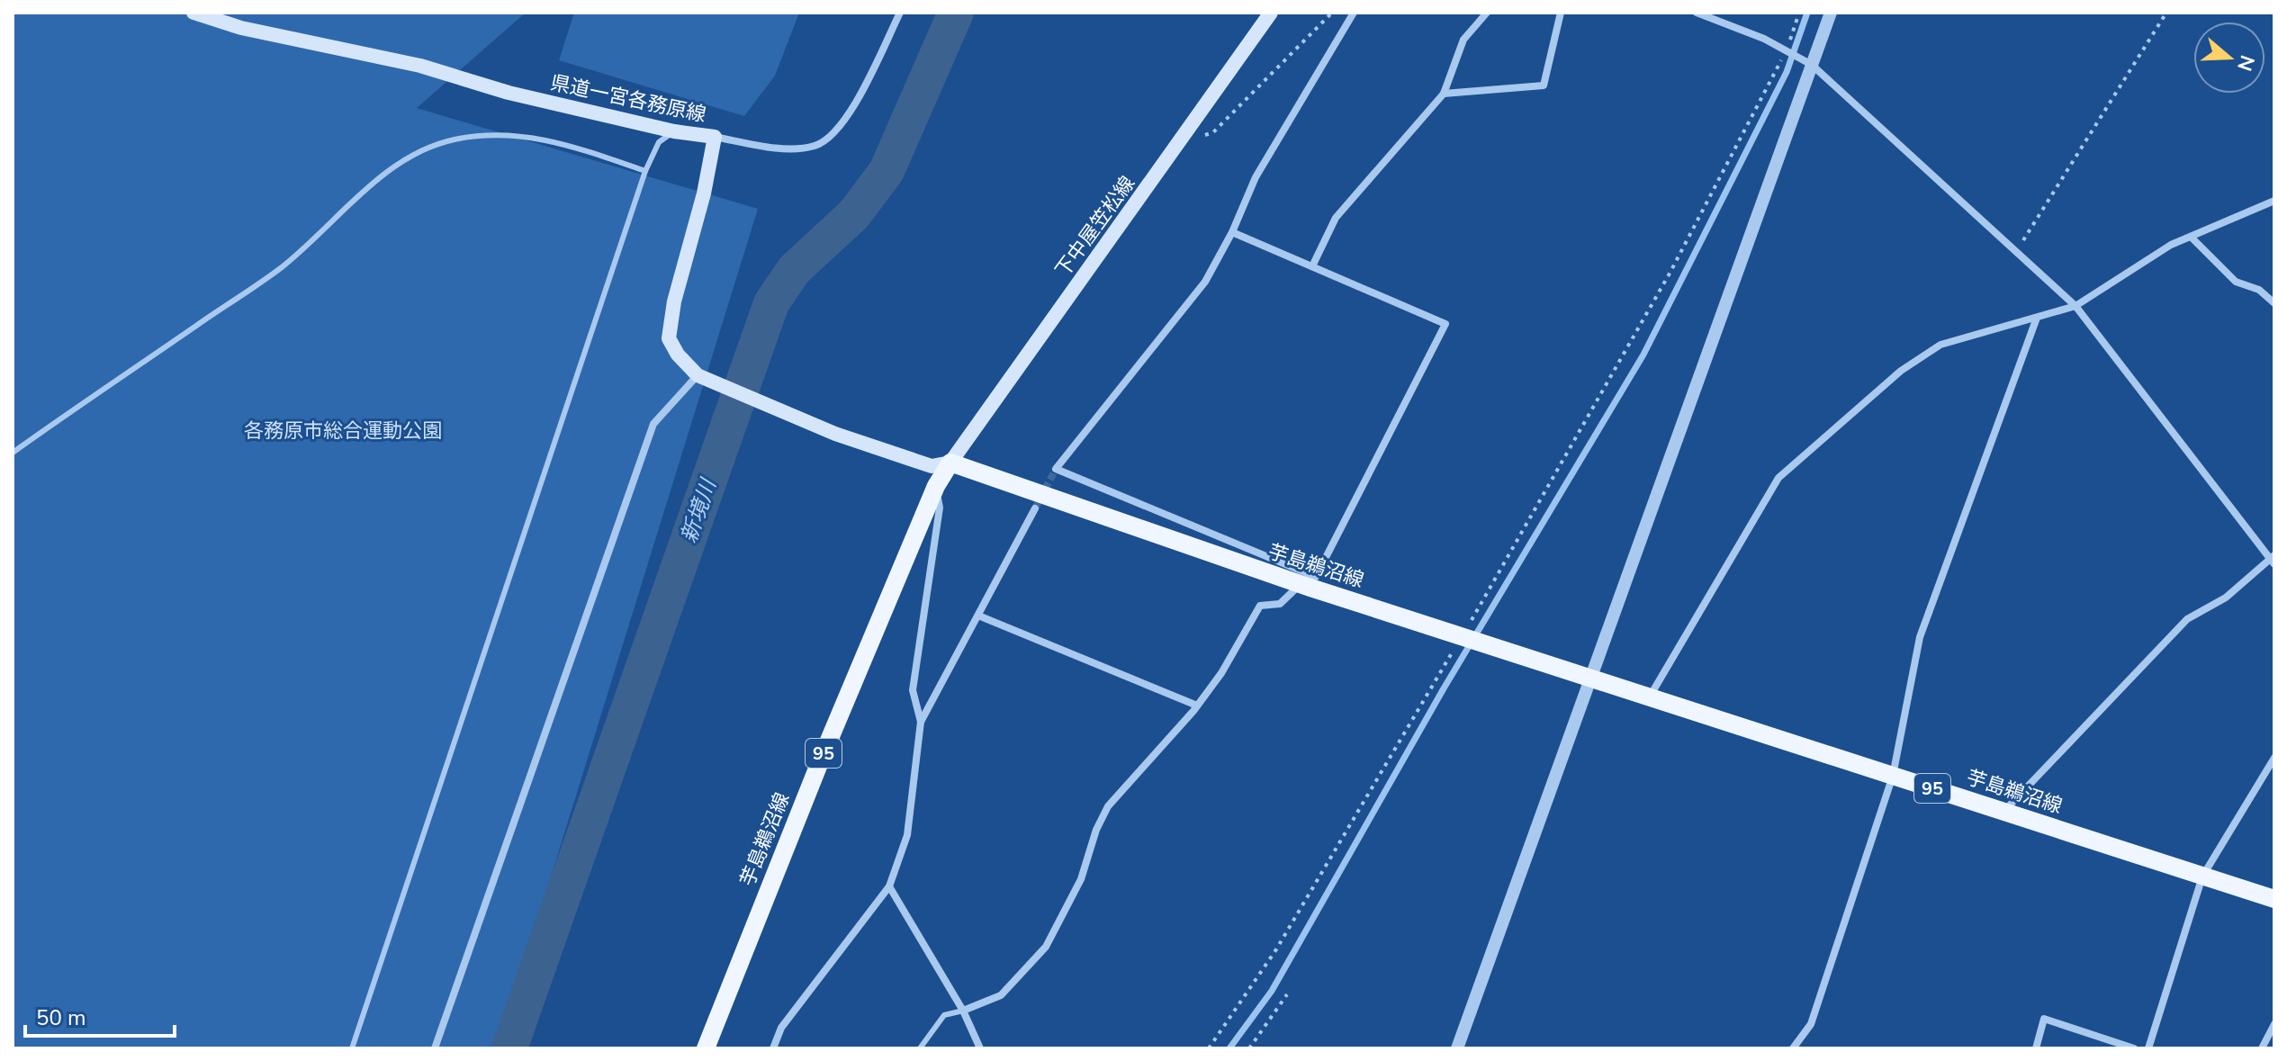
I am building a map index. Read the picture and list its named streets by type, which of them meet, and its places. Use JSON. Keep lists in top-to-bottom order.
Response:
{
  "streets": {
    "main road": [
      "県道一宮各務原線",
      "下中屋笠松線",
      "芋島鵜沼線",
      "95"
    ]
  },
  "crossings": [
    ["県道一宮各務原線", "下中屋笠松線"],
    ["県道一宮各務原線", "芋島鵜沼線"],
    ["下中屋笠松線", "芋島鵜沼線"]
  ],
  "water": ["新境川"],
  "parks": ["各務原市総合運動公園"],
  "scale_bar": "50 m",
  "north": "right"
}
